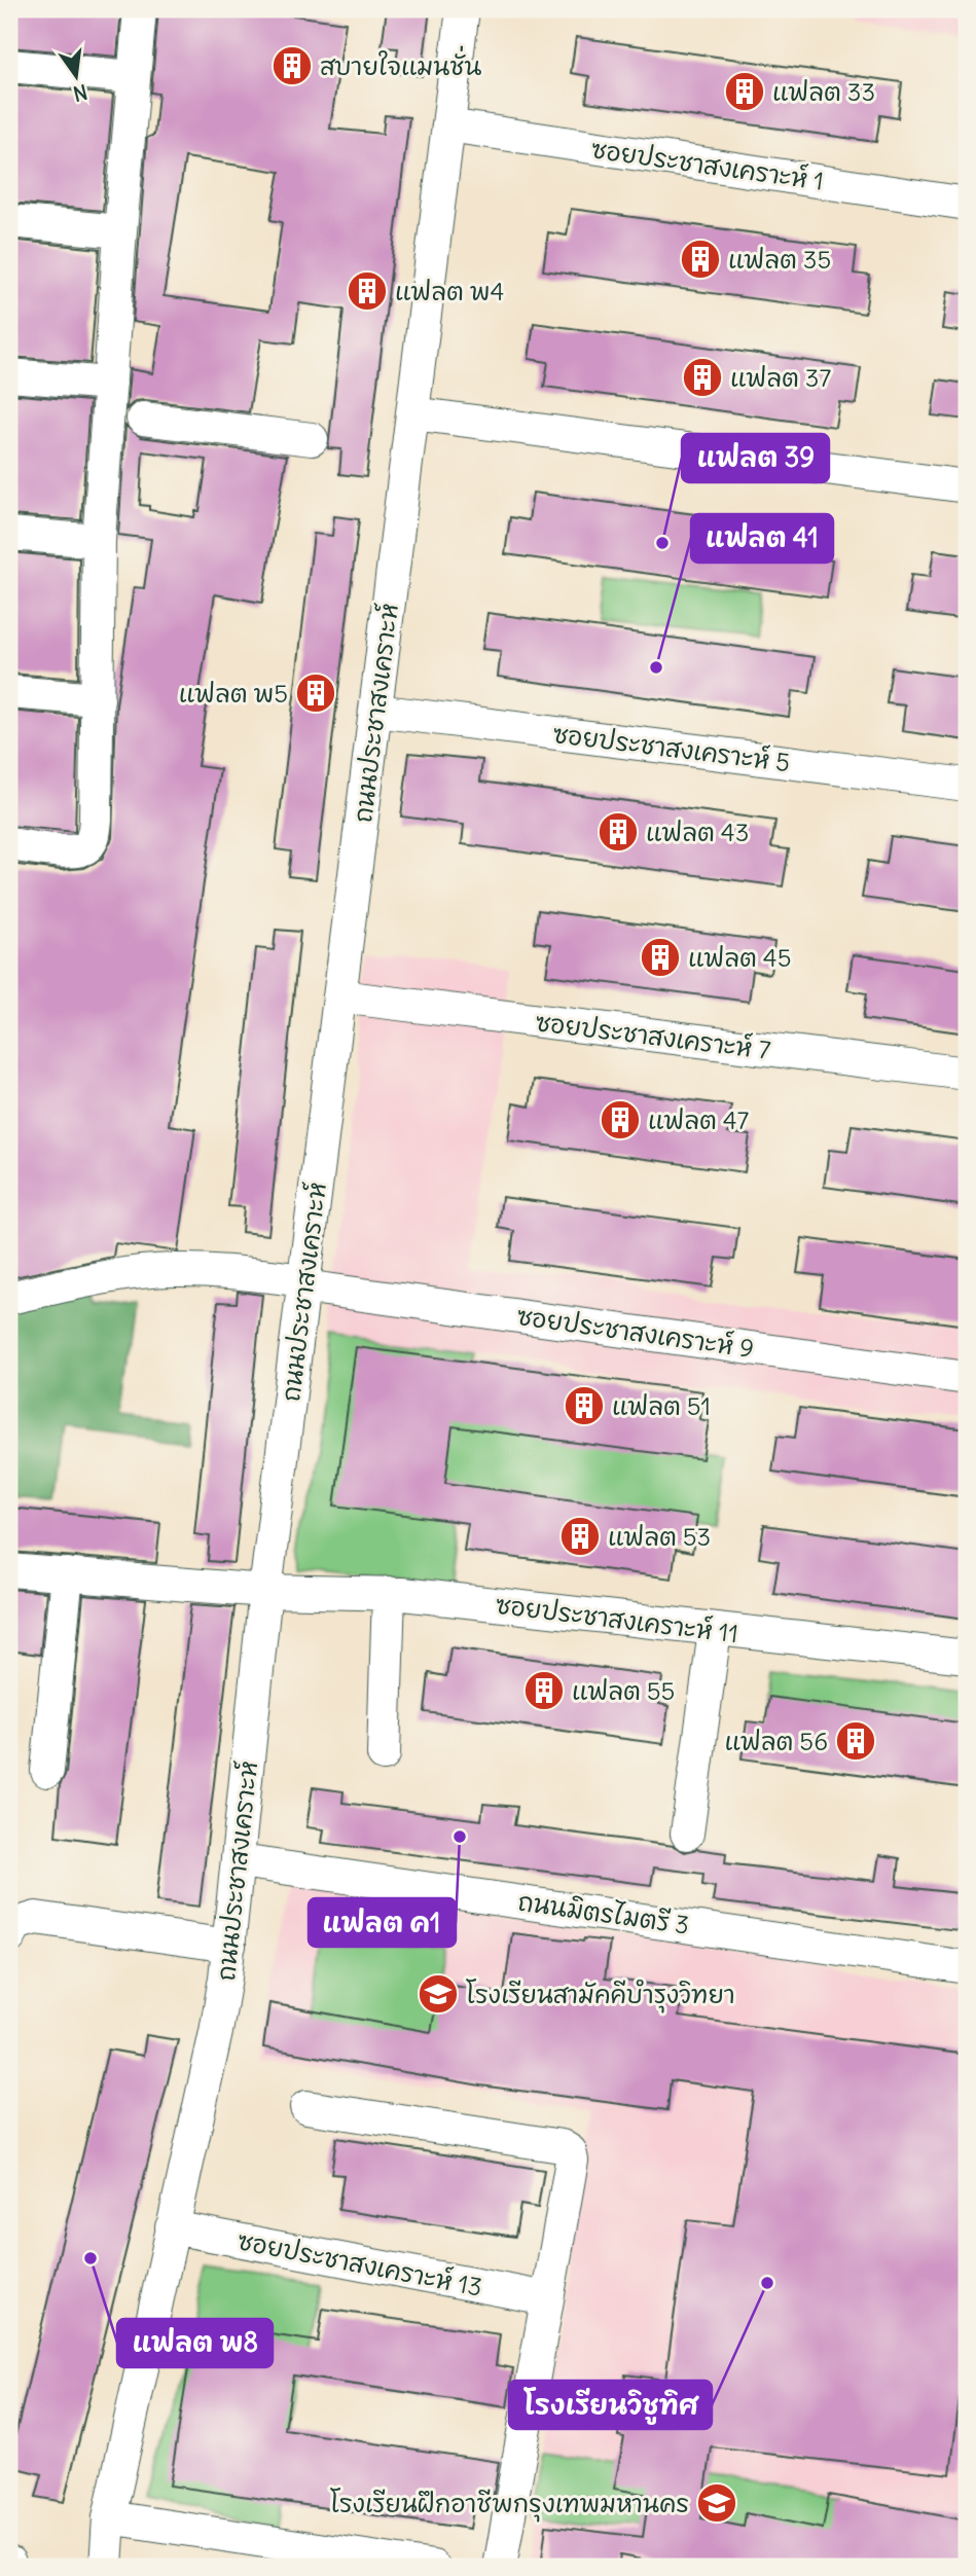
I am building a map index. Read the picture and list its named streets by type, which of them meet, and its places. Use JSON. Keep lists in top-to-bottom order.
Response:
{
  "streets": {
    "street": [
      "ซอยประชาสงเคราะห์ 1",
      "ถนนประชาสงเคราะห์",
      "ซอยประชาสงเคราะห์ 5",
      "ซอยประชาสงเคราะห์ 7",
      "ซอยประชาสงเคราะห์ 9",
      "ซอยประชาสงเคราะห์ 11",
      "ถนนมิตรไมตรี 3",
      "ซอยประชาสงเคราะห์ 13"
    ]
  },
  "crossings": [
    ["ซอยประชาสงเคราะห์ 1", "ถนนประชาสงเคราะห์"],
    ["ถนนประชาสงเคราะห์", "ซอยประชาสงเคราะห์ 5"],
    ["ถนนประชาสงเคราะห์", "ซอยประชาสงเคราะห์ 7"],
    ["ถนนประชาสงเคราะห์", "ซอยประชาสงเคราะห์ 9"],
    ["ถนนประชาสงเคราะห์", "ซอยประชาสงเคราะห์ 11"],
    ["ถนนประชาสงเคราะห์", "ถนนมิตรไมตรี 3"],
    ["ถนนประชาสงเคราะห์", "ซอยประชาสงเคราะห์ 13"]
  ],
  "places": {
    "building": [
      "สบายใจแมนชั่น",
      "แฟลต 33",
      "แฟลต 35",
      "แฟลต พ4",
      "แฟลต 37",
      "แฟลต พ5",
      "แฟลต 43",
      "แฟลต 45",
      "แฟลต 47",
      "แฟลต 51",
      "แฟลต 53",
      "แฟลต 55",
      "แฟลต 56"
    ],
    "other": [
      "แฟลต 39",
      "แฟลต 41",
      "แฟลต ค1",
      "แฟลต พ8",
      "โรงเรียนวิชูทิศ"
    ],
    "school or university": ["โรงเรียนสามัคคีบํารุงวิทยา", "โรงเรียนฝึกอาชีพกรุงเทพมหานคร"]
  },
  "north": "bottom"
}
